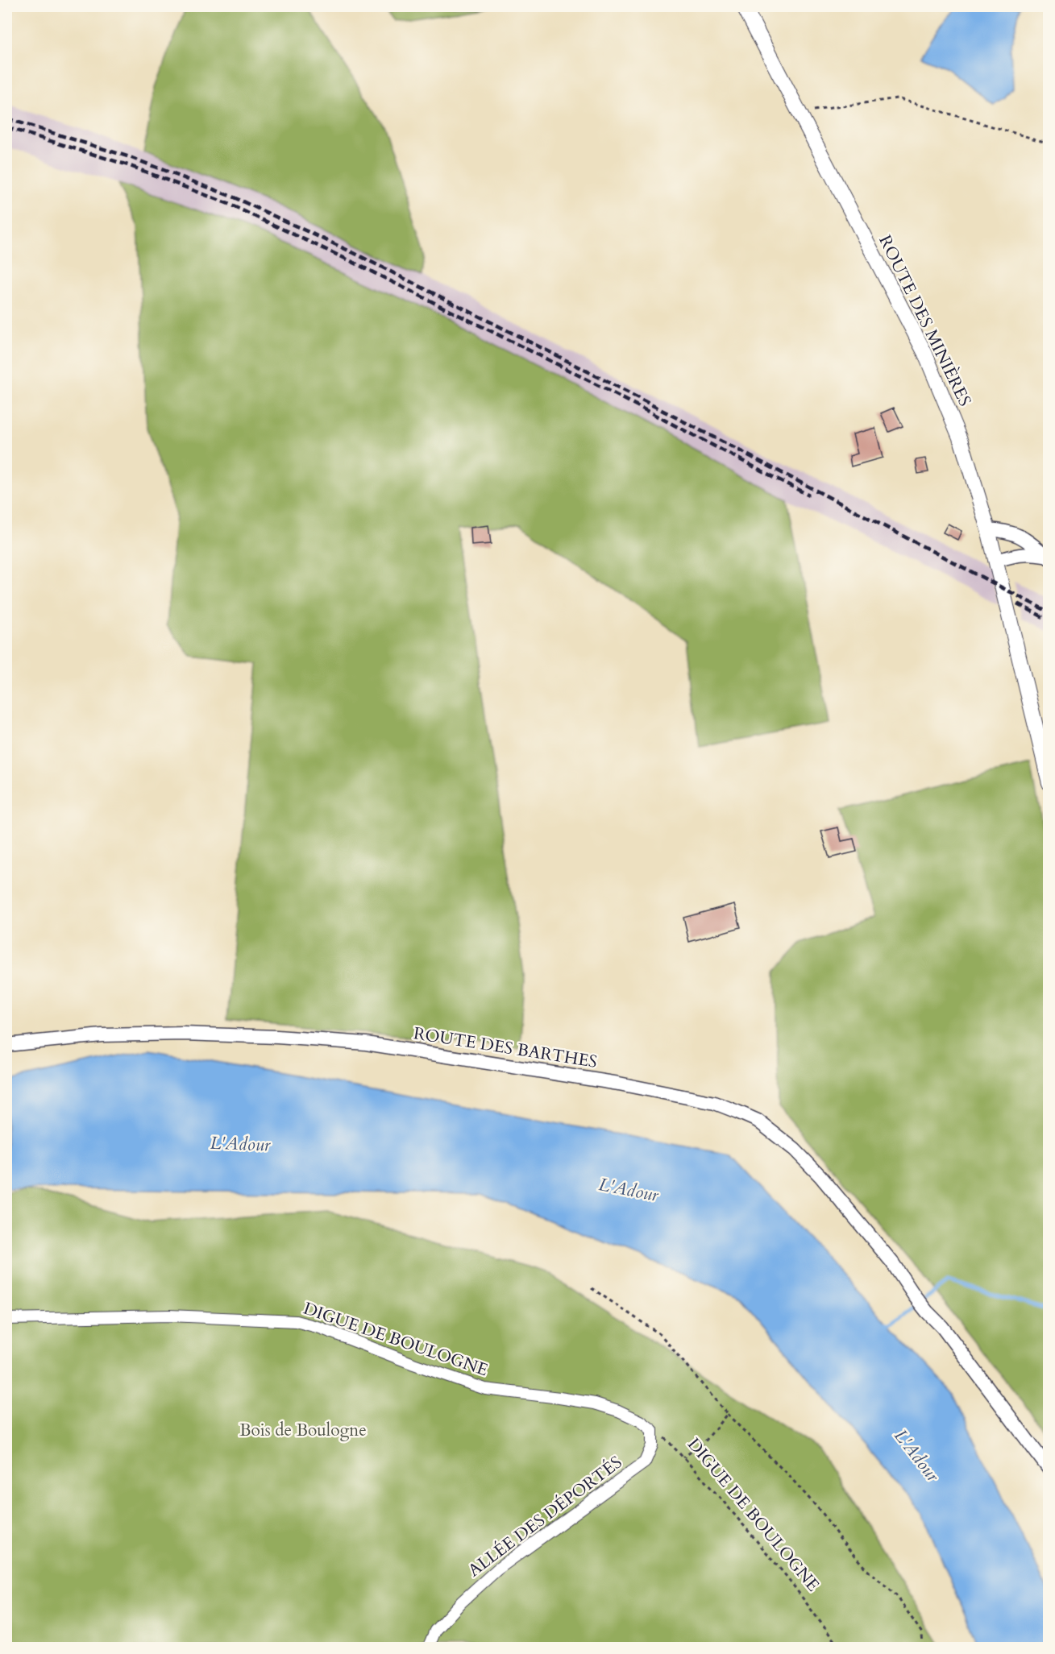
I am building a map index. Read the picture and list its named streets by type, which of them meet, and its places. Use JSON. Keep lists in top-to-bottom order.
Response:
{
  "streets": {
    "main road": ["ROUTE DES MINIÈRES"],
    "street": ["ROUTE DES BARTHES", "DIGUE DE BOULOGNE", "ALLÉE DES DÉPORTÉS"]
  },
  "crossings": [
    ["DIGUE DE BOULOGNE", "ALLÉE DES DÉPORTÉS"]
  ],
  "water": ["L'Adour"],
  "parks": ["Bois de Boulogne"]
}
